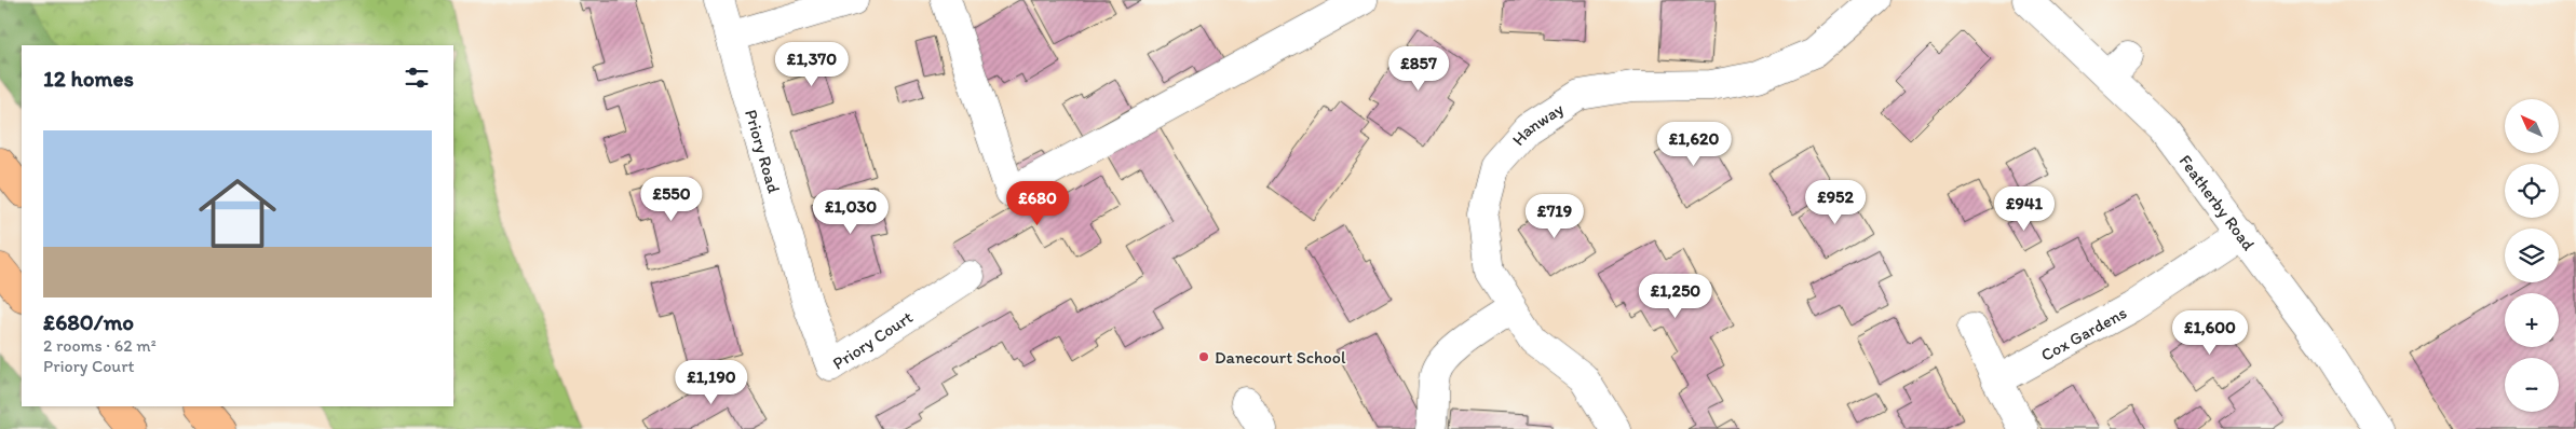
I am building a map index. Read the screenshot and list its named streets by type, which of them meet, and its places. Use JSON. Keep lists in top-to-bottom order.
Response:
{
  "streets": {
    "street": [
      "Hanway",
      "Priory Road",
      "Featherby Road",
      "Cox Gardens",
      "Priory Court"
    ]
  },
  "crossings": [
    ["Priory Road", "Priory Court"],
    ["Featherby Road", "Cox Gardens"]
  ],
  "places": ["Danecourt School"],
  "north": "top left",
  "page": {
    "price": [
      "£1,370",
      "£857",
      "£1,620",
      "£550",
      "£952",
      "£680",
      "£941",
      "£1,030",
      "£719",
      "£1,250",
      "£1,600",
      "£1,190"
    ],
    "heading": "12 homes",
    "map_buttons": ["+", "−"],
    "list": [
      {
        "name": "£680/mo",
        "note": "2 rooms · 62 m² · Priory Court"
      }
    ]
  }
}
